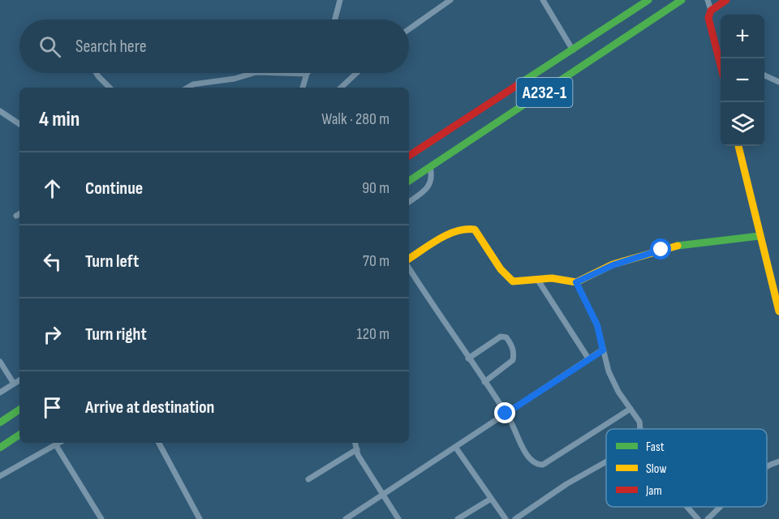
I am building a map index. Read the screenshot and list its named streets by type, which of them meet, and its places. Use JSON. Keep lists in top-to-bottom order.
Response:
{
  "streets": {
    "main road": ["A232-1"]
  },
  "legend": ["Fast", "Slow", "Jam"],
  "page": {
    "map_buttons": ["+", "−"],
    "search": "Search here",
    "heading": ["4 min", "Walk · 280 m"],
    "list": [
      ["Continue", "90 m"],
      ["Turn left", "70 m"],
      ["Turn right", "120 m"],
      "Arrive at destination"
    ]
  }
}
